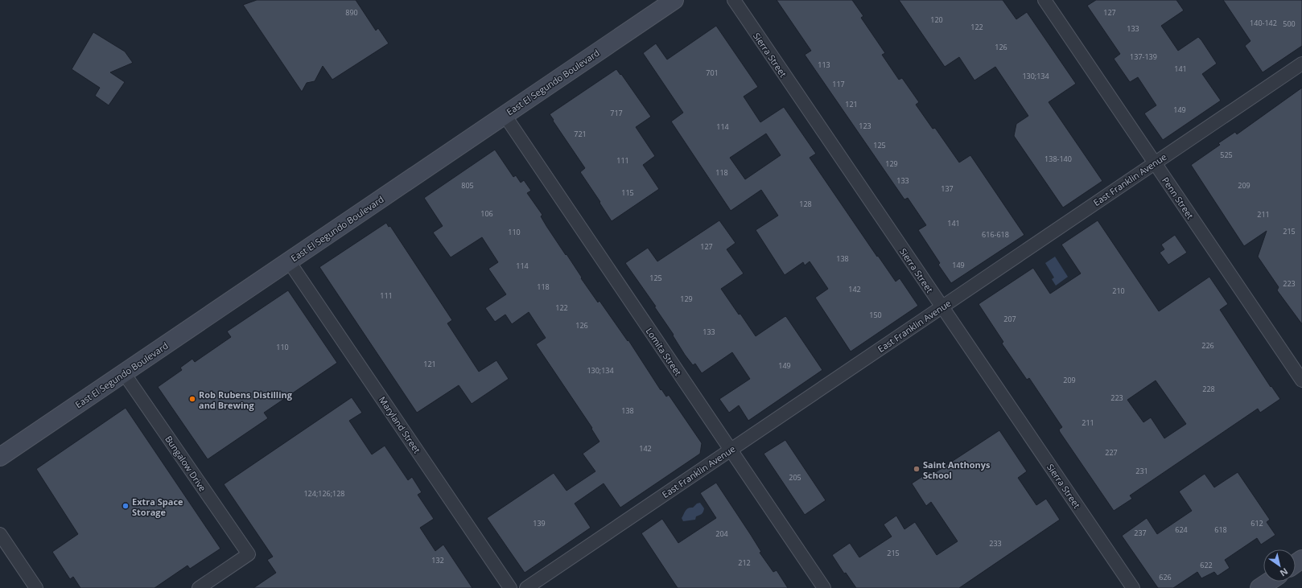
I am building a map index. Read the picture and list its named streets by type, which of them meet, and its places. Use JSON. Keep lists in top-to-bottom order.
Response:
{
  "streets": {
    "main road": ["East El Segundo Boulevard"],
    "street": [
      "Sierra Street",
      "East Franklin Avenue",
      "Penn Street",
      "Lomita Street",
      "Maryland Street",
      "Bungalow Drive"
    ]
  },
  "crossings": [
    ["Sierra Street", "East Franklin Avenue"],
    ["East El Segundo Boulevard", "Lomita Street"],
    ["East El Segundo Boulevard", "Maryland Street"],
    ["East El Segundo Boulevard", "Bungalow Drive"],
    ["East Franklin Avenue", "Penn Street"],
    ["East Franklin Avenue", "Lomita Street"]
  ],
  "places": ["Rob Rubens Distilling and Brewing", "Saint Anthonys School", "Extra Space Storage"],
  "house_numbers": [
    "890",
    "127",
    "120",
    "140-142",
    "500",
    "122",
    "133",
    "126",
    "137-139",
    "113",
    "141",
    "701",
    "130;134",
    "117",
    "121",
    "149",
    "717",
    "123",
    "114",
    "721",
    "125",
    "525",
    "138-140",
    "111",
    "129",
    "118",
    "133",
    "805",
    "209",
    "137",
    "115",
    "128",
    "106",
    "211",
    "141",
    "215",
    "110",
    "616-618",
    "127",
    "138",
    "149",
    "114",
    "125",
    "223",
    "118",
    "142",
    "210",
    "111",
    "129",
    "122",
    "150",
    "207",
    "126",
    "133",
    "226",
    "110",
    "121",
    "149",
    "130;134",
    "209",
    "228",
    "223",
    "138",
    "211",
    "142",
    "227",
    "231",
    "205",
    "124;126;128",
    "139",
    "612",
    "624",
    "618",
    "237",
    "204",
    "233",
    "215",
    "132",
    "212",
    "622",
    "626"
  ],
  "north": "bottom right"
}
